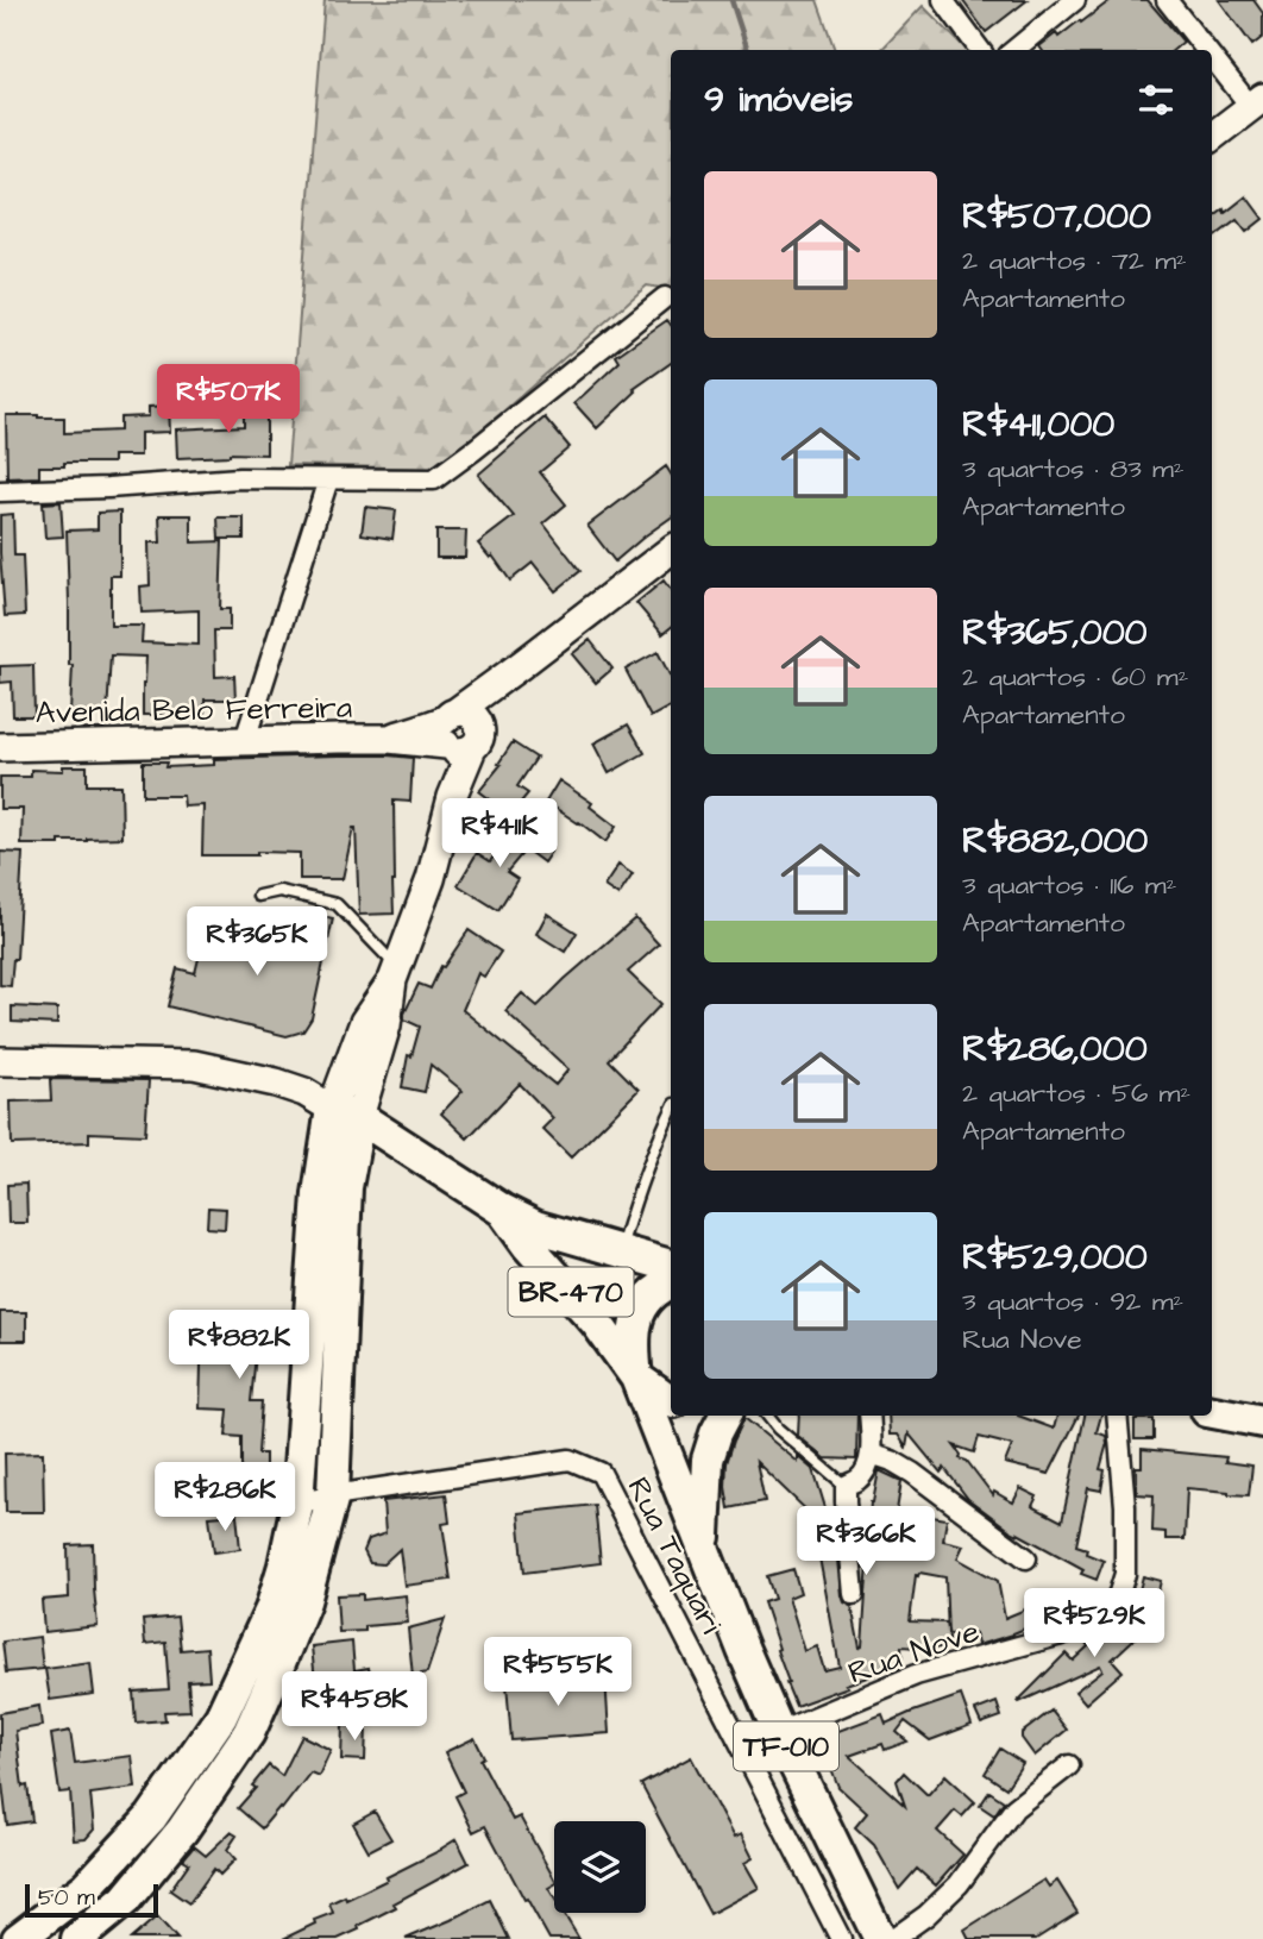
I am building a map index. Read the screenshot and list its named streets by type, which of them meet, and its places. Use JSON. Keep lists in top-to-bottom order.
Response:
{
  "streets": {
    "main road": ["Avenida Belo Ferreira", "BR-470", "TF-010"],
    "street": ["Rua Taquari", "Rua Nove"]
  },
  "crossings": [
    ["Rua Nove", "TF-010"]
  ],
  "scale_bar": "50 m",
  "page": {
    "heading": "9 imóveis",
    "list": [
      {
        "name": "R$507,000",
        "note": "2 quartos · 72 m² · Apartamento"
      },
      {
        "name": "R$411,000",
        "note": "3 quartos · 83 m² · Apartamento"
      },
      {
        "name": "R$365,000",
        "note": "2 quartos · 60 m² · Apartamento"
      },
      {
        "name": "R$882,000",
        "note": "3 quartos · 116 m² · Apartamento"
      },
      {
        "name": "R$286,000",
        "note": "2 quartos · 56 m² · Apartamento"
      },
      {
        "name": "R$529,000",
        "note": "3 quartos · 92 m² · Rua Nove"
      }
    ],
    "price": [
      "R$507K",
      "R$411K",
      "R$365K",
      "R$882K",
      "R$286K",
      "R$366K",
      "R$529K",
      "R$555K",
      "R$458K"
    ],
    "scale": "50 m"
  }
}
